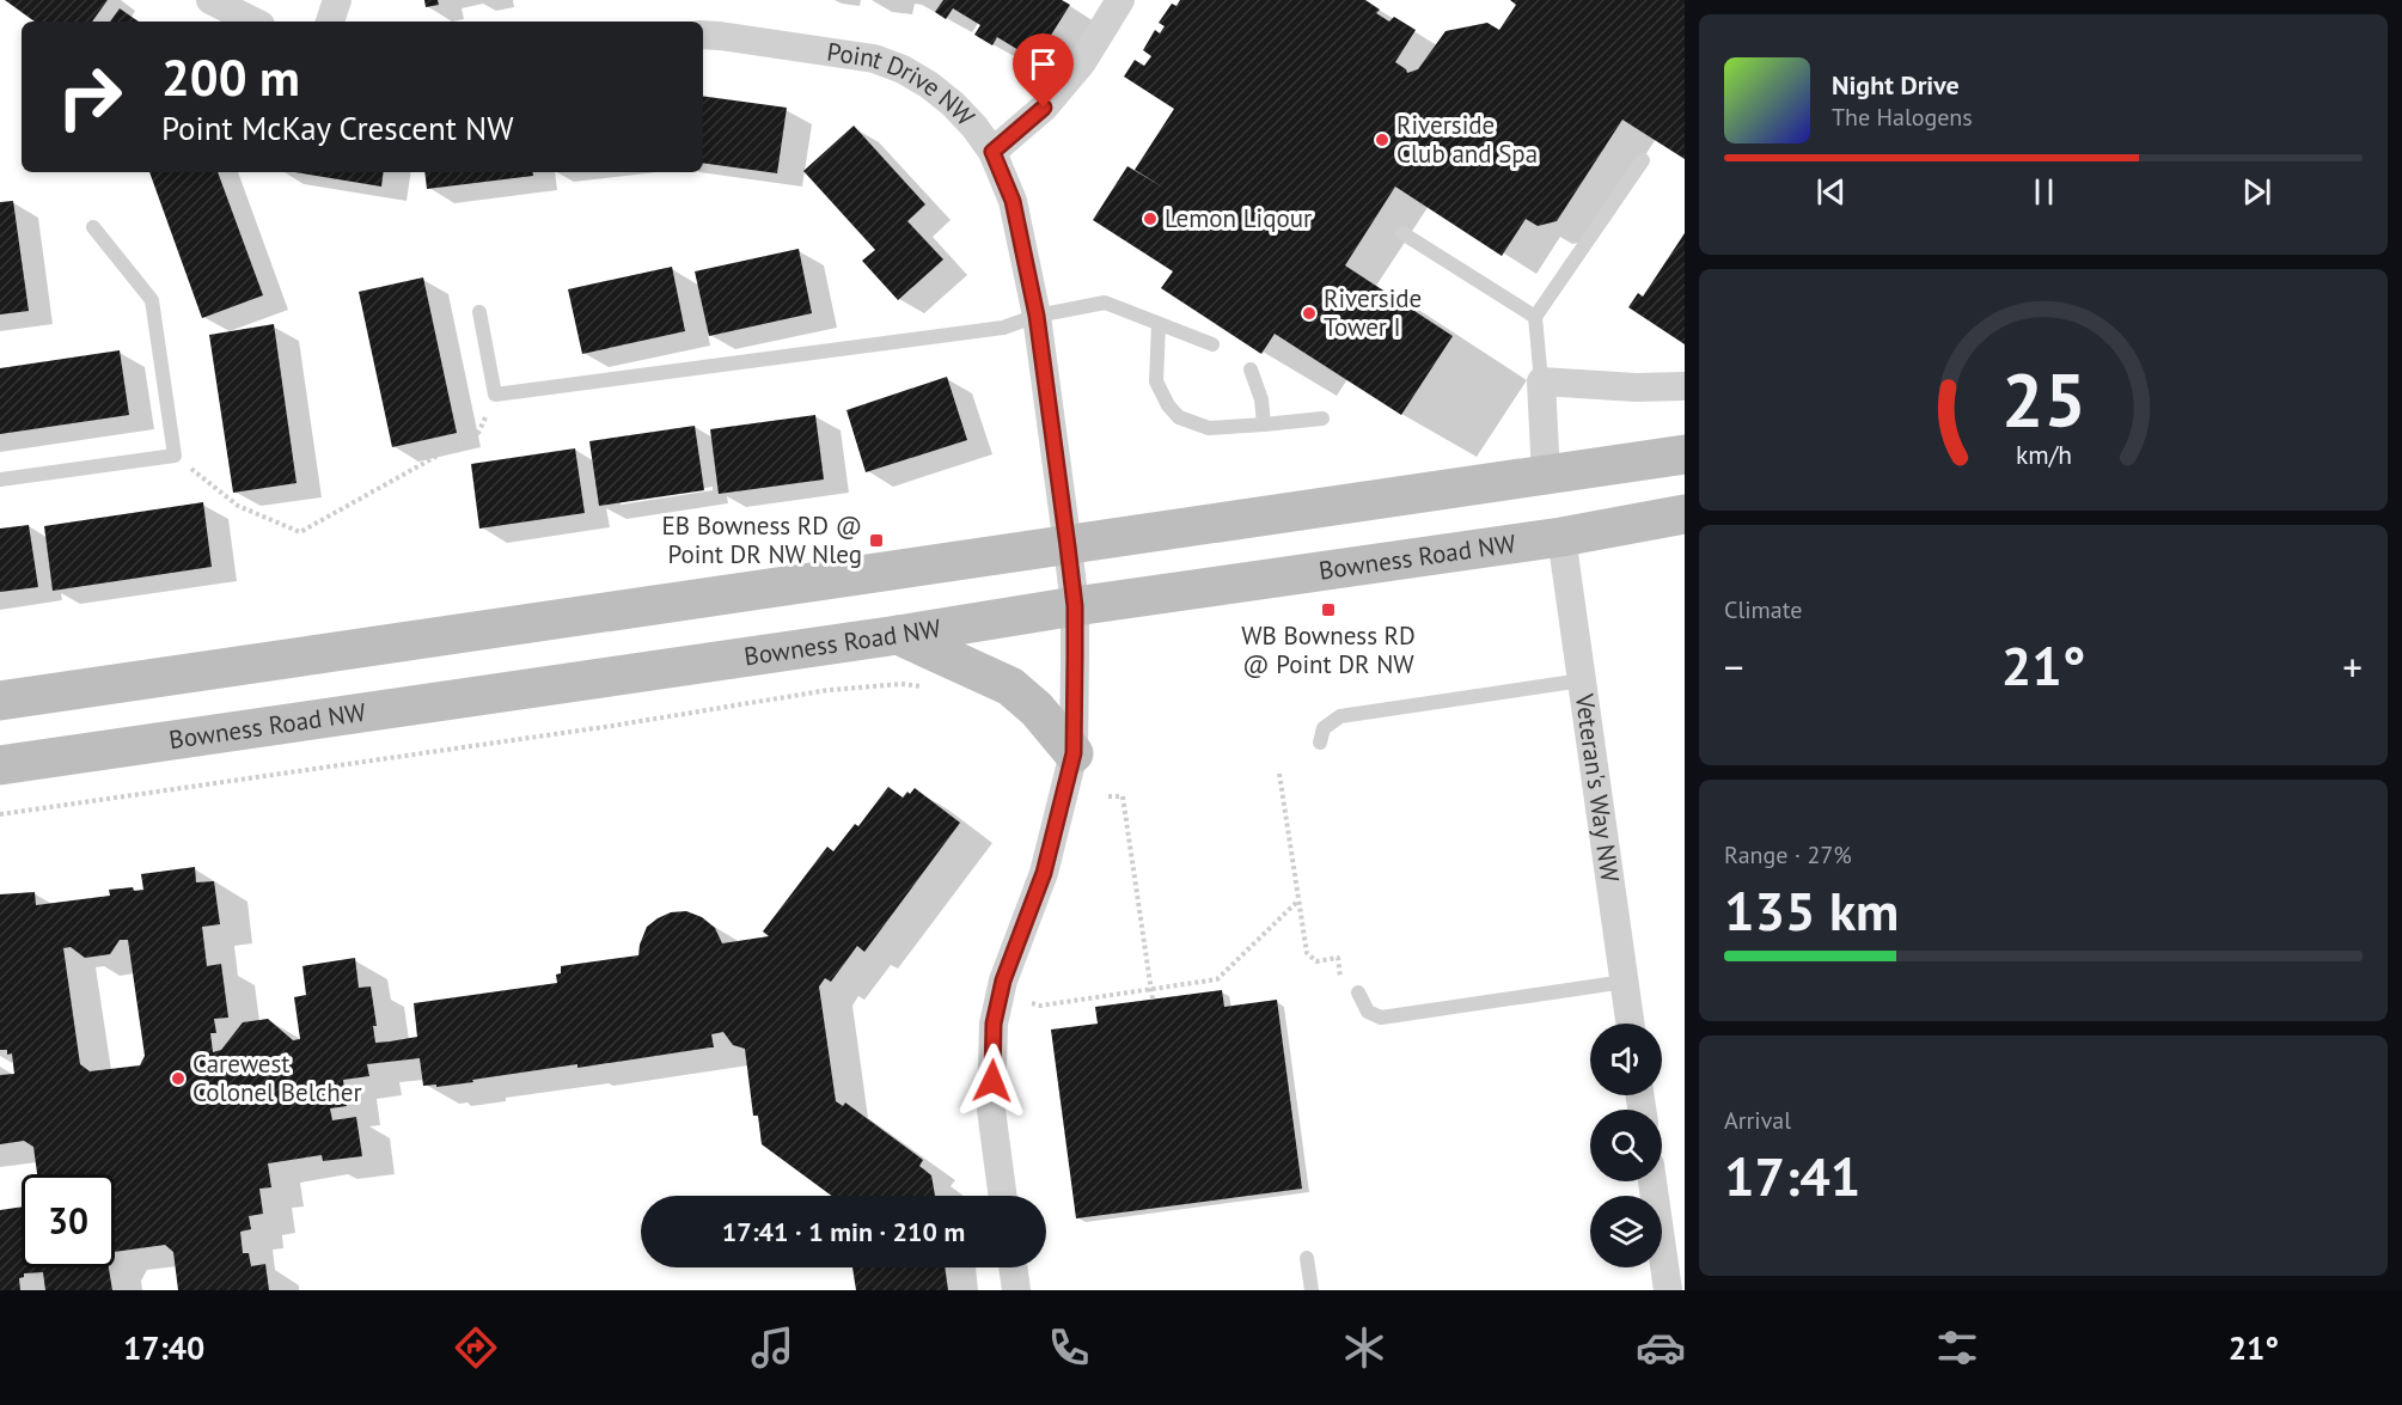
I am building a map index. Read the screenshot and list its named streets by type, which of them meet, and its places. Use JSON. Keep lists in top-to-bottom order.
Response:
{
  "streets": {
    "main road": ["Bowness Road NW"],
    "street": ["Point Drive NW", "Veteran's Way NW"]
  },
  "crossings": [
    ["Point Drive NW", "Bowness Road NW"],
    ["Bowness Road NW", "Veteran's Way NW"]
  ],
  "places": {
    "other": [
      "Riverside Club and Spa",
      "Lemon Liqour",
      "Riverside Tower I",
      "Carewest Colonel Belcher"
    ],
    "transit": ["EB Bowness RD @ Point DR NW Nleg", "WB Bowness RD @ Point DR NW"]
  },
  "page": {
    "turn": ["200 m", "Point McKay Crescent NW"],
    "song": ["Night Drive", "The Halogens"],
    "tile": [
      "Climate",
      ["Range · 27%", "135 km"],
      ["Arrival", "17:41"]
    ],
    "heat": ["−", "21°", "+"],
    "limit": "30",
    "trip": "17:41 · 1 min · 210 m",
    "tabs": ["17:40", "21°"],
    "gauge": ["25", "km/h"]
  }
}
